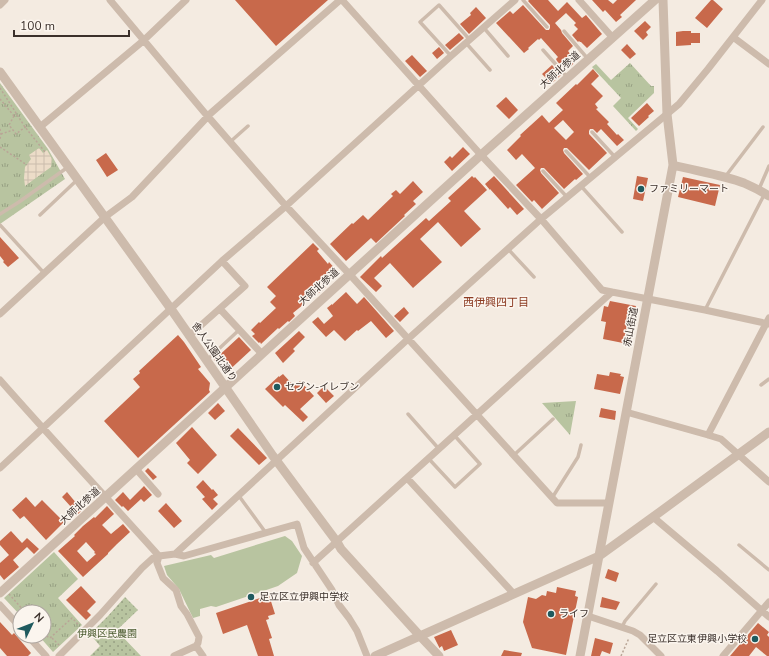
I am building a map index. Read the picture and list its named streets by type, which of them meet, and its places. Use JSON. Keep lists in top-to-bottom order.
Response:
{
  "streets": {
    "street": ["大師北参道", "赤山街道", "舎人公園北通り"]
  },
  "crossings": [
    ["大師北参道", "舎人公園北通り"]
  ],
  "districts": ["西伊興四丁目"],
  "parks": ["伊興区民農園"],
  "places": [
    "ファミリーマート",
    "セブン-イレブン",
    "足立区立伊興中学校",
    "ライフ",
    "足立区立東伊興小学校"
  ],
  "scale_bar": "100 m",
  "north": "top right"
}
